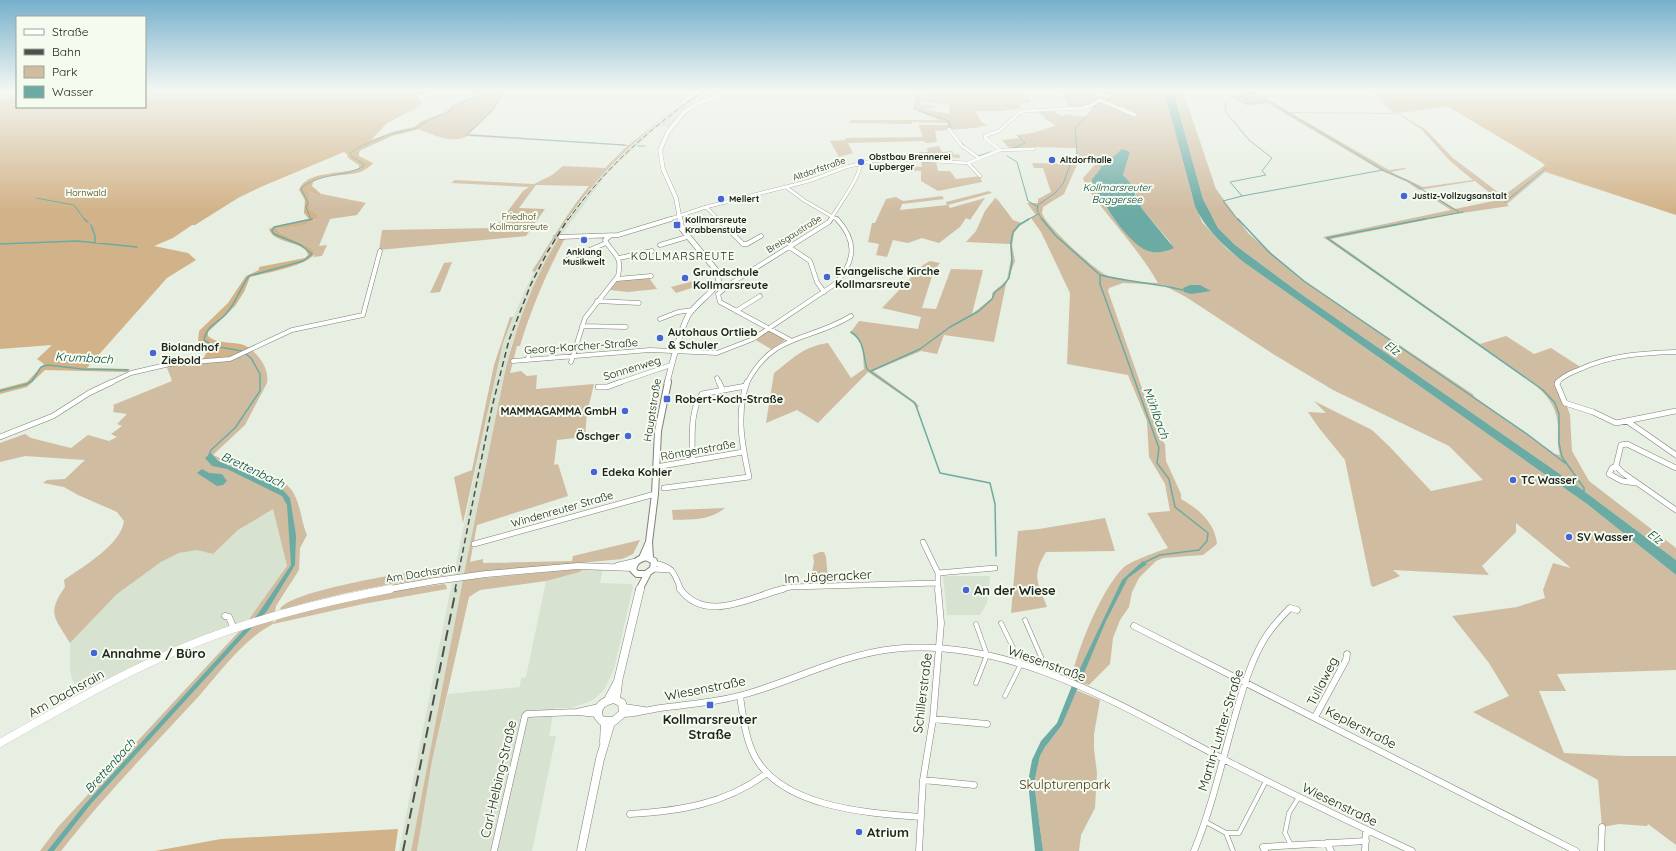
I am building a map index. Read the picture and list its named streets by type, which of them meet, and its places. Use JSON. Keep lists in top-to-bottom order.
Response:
{
  "streets": {
    "main road": ["Hauptstraße"],
    "street": [
      "Altdorfstraße",
      "Breisgaustraße",
      "Georg-Karcher-Straße",
      "Sonnenweg",
      "Röntgenstraße",
      "Windenreuter Straße",
      "Am Dachsrain",
      "Im Jägeracker",
      "Wiesenstraße",
      "Tullaweg",
      "Schillerstraße",
      "Keplerstraße",
      "Martin-Luther-Straße",
      "Carl-Helbing-Straße"
    ]
  },
  "crossings": [
    ["Altdorfstraße", "Breisgaustraße"],
    ["Altdorfstraße", "Georg-Karcher-Straße"],
    ["Breisgaustraße", "Georg-Karcher-Straße"],
    ["Georg-Karcher-Straße", "Hauptstraße"],
    ["Sonnenweg", "Hauptstraße"],
    ["Hauptstraße", "Röntgenstraße"],
    ["Hauptstraße", "Windenreuter Straße"],
    ["Hauptstraße", "Im Jägeracker"],
    ["Im Jägeracker", "Schillerstraße"],
    ["Wiesenstraße", "Schillerstraße"],
    ["Wiesenstraße", "Martin-Luther-Straße"],
    ["Wiesenstraße", "Carl-Helbing-Straße"],
    ["Tullaweg", "Keplerstraße"],
    ["Keplerstraße", "Martin-Luther-Straße"]
  ],
  "districts": ["KOLLMARSREUTE"],
  "water": [
    "Kollmarsreuter Baggersee",
    "Elz",
    "Krumbach",
    "Mühlbach",
    "Brettenbach"
  ],
  "parks": ["Hornwald", "Friedhof Kollmarsreute", "Skulpturenpark"],
  "places": {
    "other": [
      "Altdorfhalle",
      "Obstbau Brennerei Lupberger",
      "Justiz-Vollzugsanstalt",
      "Mellert",
      "Anklang Musikwelt",
      "Evangelische Kirche Kollmarsreute",
      "Grundschule Kollmarsreute",
      "Autohaus Ortlieb & Schuler",
      "Biolandhof Ziebold",
      "MAMMAGAMMA GmbH",
      "Öschger",
      "Edeka Kohler",
      "TC Wasser",
      "SV Wasser",
      "An der Wiese",
      "Annahme / Büro",
      "Atrium"
    ],
    "transit": ["Kollmarsreute Krabbenstube", "Robert-Koch-Straße", "Kollmarsreuter Straße"]
  },
  "legend": [
    "Straße",
    "Bahn",
    "Park",
    "Wasser"
  ]
}
